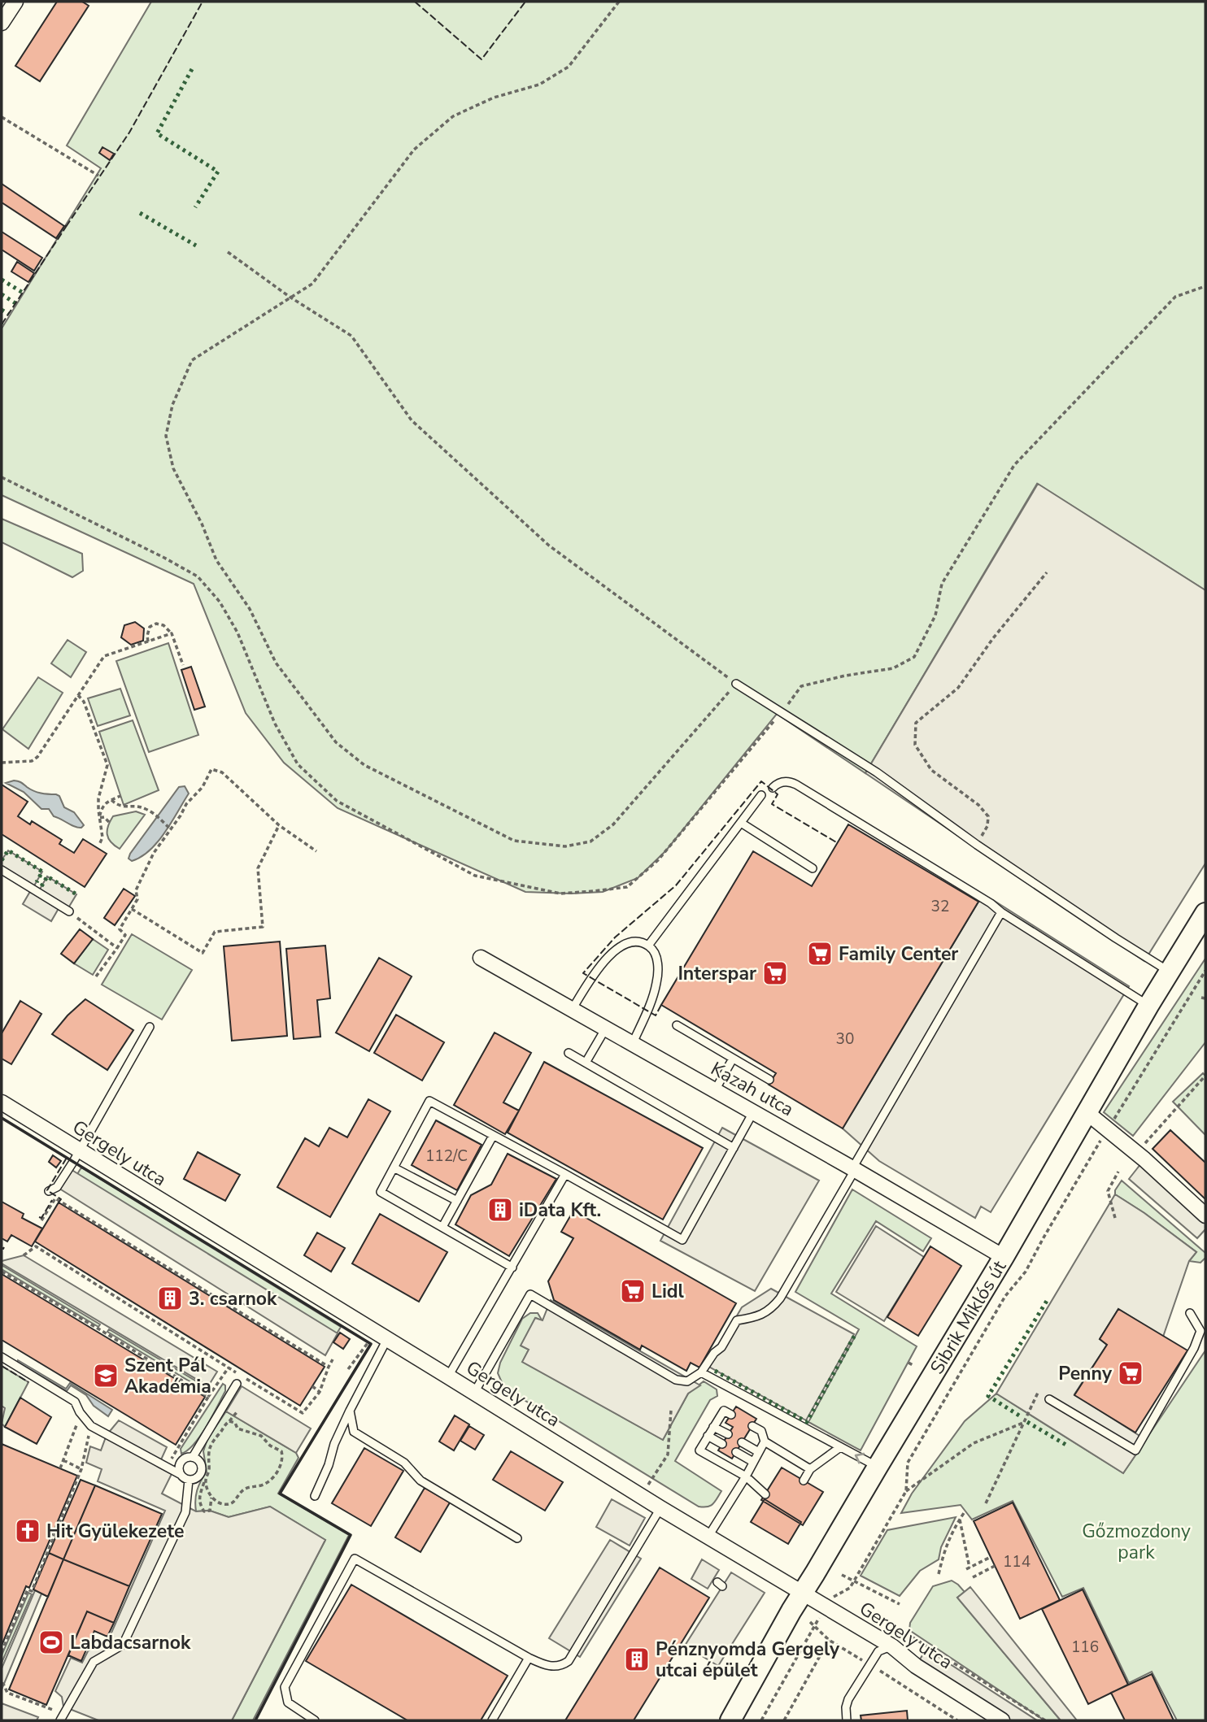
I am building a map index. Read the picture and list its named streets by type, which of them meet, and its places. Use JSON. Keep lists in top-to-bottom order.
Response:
{
  "streets": {
    "street": ["Kazah utca", "Gergely utca", "Sibrik Miklós út"]
  },
  "crossings": [
    ["Kazah utca", "Sibrik Miklós út"],
    ["Gergely utca", "Sibrik Miklós út"]
  ],
  "parks": ["Gőzmozdony park"],
  "places": {
    "supermarket": [
      "Family Center",
      "Interspar",
      "Lidl",
      "Penny"
    ],
    "building": ["iData Kft.", "3. csarnok", "Pénznyomda Gergely utcai épület"],
    "school or university": ["Szent Pál Akadémia"],
    "church": ["Hit Gyülekezete"],
    "sports": ["Labdacsarnok"]
  },
  "house_numbers": [
    "32",
    "30",
    "112/C",
    "114",
    "116"
  ]
}
